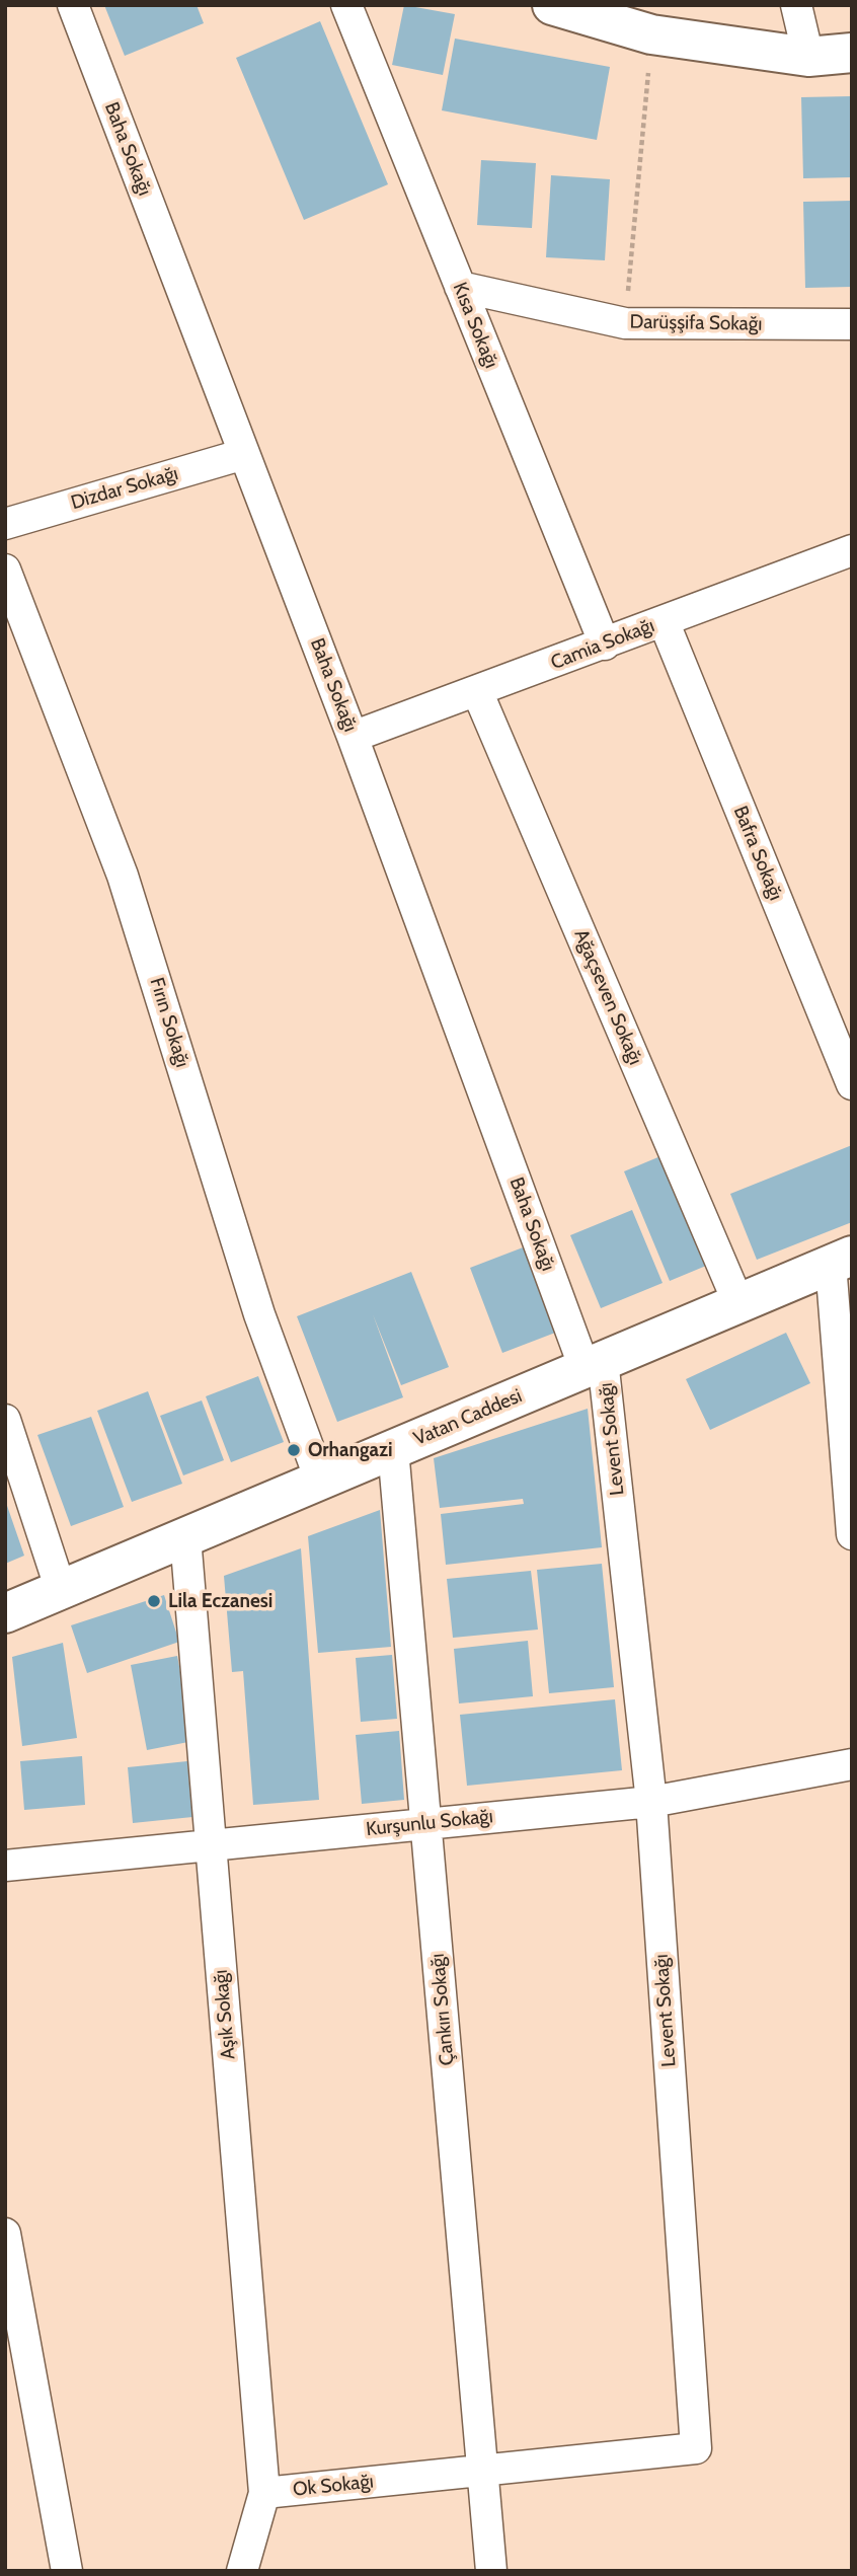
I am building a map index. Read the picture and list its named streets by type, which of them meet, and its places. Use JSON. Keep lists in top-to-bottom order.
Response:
{
  "streets": {
    "street": [
      "Baha Sokağı",
      "Darüşşifa Sokağı",
      "Kısa Sokağı",
      "Dizdar Sokağı",
      "Camia Sokağı",
      "Bafra Sokağı",
      "Ağaçseven Sokağı",
      "Fırın Sokağı",
      "Vatan Caddesi",
      "Levent Sokağı",
      "Kurşunlu Sokağı",
      "Çankırı Sokağı",
      "Aşık Sokağı",
      "Ok Sokağı"
    ]
  },
  "crossings": [
    ["Baha Sokağı", "Dizdar Sokağı"],
    ["Baha Sokağı", "Camia Sokağı"],
    ["Baha Sokağı", "Vatan Caddesi"],
    ["Baha Sokağı", "Levent Sokağı"],
    ["Darüşşifa Sokağı", "Kısa Sokağı"],
    ["Kısa Sokağı", "Camia Sokağı"],
    ["Camia Sokağı", "Bafra Sokağı"],
    ["Camia Sokağı", "Ağaçseven Sokağı"],
    ["Ağaçseven Sokağı", "Vatan Caddesi"],
    ["Fırın Sokağı", "Vatan Caddesi"],
    ["Vatan Caddesi", "Levent Sokağı"],
    ["Vatan Caddesi", "Çankırı Sokağı"],
    ["Vatan Caddesi", "Aşık Sokağı"],
    ["Levent Sokağı", "Kurşunlu Sokağı"],
    ["Levent Sokağı", "Çankırı Sokağı"],
    ["Levent Sokağı", "Ok Sokağı"],
    ["Kurşunlu Sokağı", "Çankırı Sokağı"],
    ["Kurşunlu Sokağı", "Aşık Sokağı"],
    ["Çankırı Sokağı", "Ok Sokağı"],
    ["Aşık Sokağı", "Ok Sokağı"]
  ],
  "places": ["Orhangazi", "Lila Eczanesi"]
}
